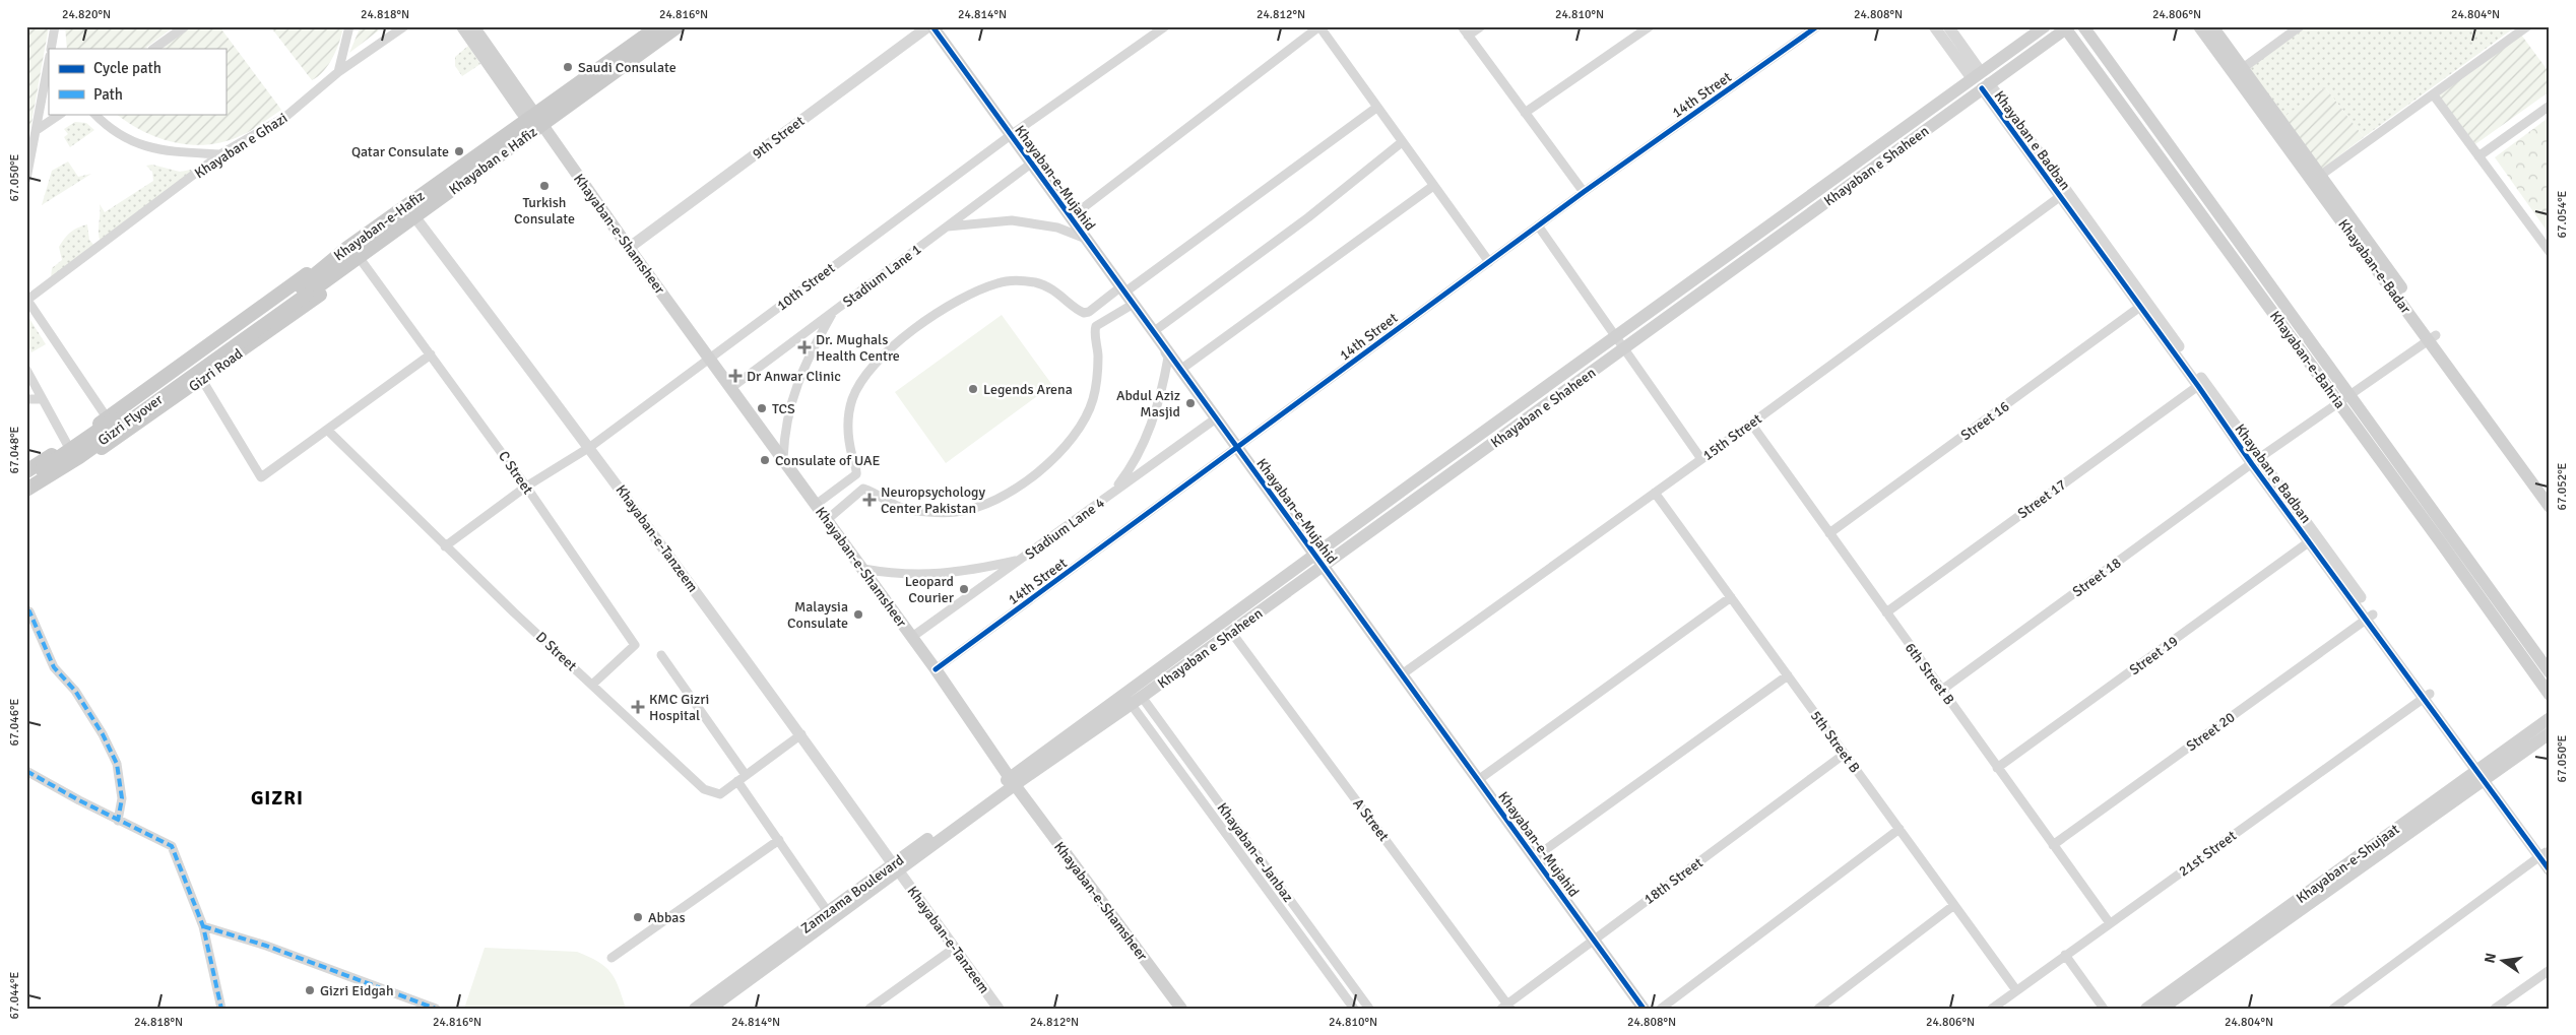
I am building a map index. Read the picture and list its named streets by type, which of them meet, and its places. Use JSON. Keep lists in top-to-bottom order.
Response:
{
  "streets": {
    "main road": [
      "Khayaban e Hafiz",
      "Khayaban e Shaheen",
      "Khayaban-e-Mujahid",
      "Khayaban-e-Hafiz",
      "Khayaban-e-Shamsheer",
      "Khayaban-e-Badar",
      "Khayaban-e-Bahria",
      "Gizri Road",
      "Gizri Flyover",
      "Khayaban-e-Shujaat",
      "Zamzama Boulevard"
    ],
    "street": [
      "14th Street",
      "9th Street",
      "Khayaban e Badban",
      "Khayaban e Ghazi",
      "Stadium Lane 1",
      "10th Street",
      "Street 16",
      "15th Street",
      "C Street",
      "Street 17",
      "Stadium Lane 4",
      "Khayaban-e-Tanzeem",
      "Street 18",
      "D Street",
      "Street 19",
      "6th Street B",
      "Street 20",
      "5th Street B",
      "A Street",
      "Khayaban-e-Janbaz",
      "21st Street",
      "18th Street"
    ]
  },
  "crossings": [
    ["14th Street", "Khayaban-e-Mujahid"],
    ["14th Street", "Khayaban-e-Shamsheer"],
    ["9th Street", "Khayaban-e-Shamsheer"],
    ["Khayaban e Badban", "Khayaban e Shaheen"],
    ["Khayaban e Badban", "Street 16"],
    ["Khayaban e Badban", "15th Street"],
    ["Khayaban e Badban", "Street 17"],
    ["Khayaban e Badban", "Street 18"],
    ["Khayaban e Badban", "Street 19"],
    ["Khayaban e Badban", "Street 20"],
    ["Khayaban e Badban", "21st Street"],
    ["Khayaban e Badban", "Khayaban-e-Shujaat"],
    ["Khayaban e Hafiz", "Khayaban-e-Hafiz"],
    ["Khayaban e Hafiz", "Khayaban-e-Shamsheer"],
    ["Khayaban e Hafiz", "Gizri Road"],
    ["Khayaban e Hafiz", "Khayaban-e-Tanzeem"],
    ["Khayaban e Shaheen", "Khayaban-e-Mujahid"],
    ["Khayaban e Shaheen", "Khayaban-e-Shamsheer"],
    ["Khayaban e Shaheen", "Khayaban-e-Bahria"],
    ["Khayaban e Shaheen", "A Street"],
    ["Khayaban e Shaheen", "Khayaban-e-Janbaz"],
    ["Khayaban e Shaheen", "Zamzama Boulevard"],
    ["Khayaban-e-Mujahid", "Stadium Lane 1"],
    ["Khayaban-e-Mujahid", "10th Street"],
    ["Khayaban-e-Mujahid", "15th Street"],
    ["Khayaban-e-Mujahid", "Stadium Lane 4"],
    ["Khayaban-e-Mujahid", "18th Street"],
    ["Khayaban-e-Hafiz", "Khayaban-e-Shamsheer"],
    ["Khayaban-e-Hafiz", "Gizri Road"],
    ["Khayaban-e-Hafiz", "Gizri Flyover"],
    ["Khayaban-e-Shamsheer", "Stadium Lane 1"],
    ["Khayaban-e-Shamsheer", "10th Street"],
    ["Khayaban-e-Shamsheer", "Stadium Lane 4"],
    ["Khayaban-e-Shamsheer", "Zamzama Boulevard"],
    ["Khayaban-e-Badar", "Street 18"],
    ["10th Street", "C Street"],
    ["10th Street", "Khayaban-e-Tanzeem"],
    ["10th Street", "D Street"],
    ["Khayaban-e-Bahria", "Street 18"],
    ["Gizri Road", "C Street"],
    ["Street 16", "6th Street B"],
    ["15th Street", "6th Street B"],
    ["15th Street", "5th Street B"],
    ["C Street", "D Street"],
    ["Street 17", "6th Street B"],
    ["Khayaban-e-Tanzeem", "D Street"],
    ["Khayaban-e-Tanzeem", "Zamzama Boulevard"],
    ["Street 18", "6th Street B"],
    ["Street 19", "6th Street B"],
    ["6th Street B", "Street 20"],
    ["6th Street B", "21st Street"],
    ["5th Street B", "21st Street"],
    ["5th Street B", "18th Street"],
    ["A Street", "18th Street"]
  ],
  "districts": ["GIZRI"],
  "places": {
    "other": [
      "Saudi Consulate",
      "Qatar Consulate",
      "Turkish Consulate",
      "Legends Arena",
      "Abdul Aziz Masjid",
      "TCS",
      "Consulate of UAE",
      "Leopard Courier",
      "Malaysia Consulate",
      "Abbas",
      "Gizri Eidgah"
    ],
    "health": [
      "Dr. Mughals Health Centre",
      "Dr Anwar Clinic",
      "Neuropsychology Center Pakistan",
      "KMC Gizri Hospital"
    ]
  },
  "legend": ["Cycle path", "Path"],
  "north": "left",
  "coordinates": [
    "24.820°N",
    "24.818°N",
    "24.816°N",
    "24.814°N",
    "24.812°N",
    "24.810°N",
    "24.808°N",
    "24.806°N",
    "24.804°N",
    "67.050°E",
    "67.054°E",
    "67.048°E",
    "67.052°E",
    "67.046°E",
    "67.044°E"
  ]
}
